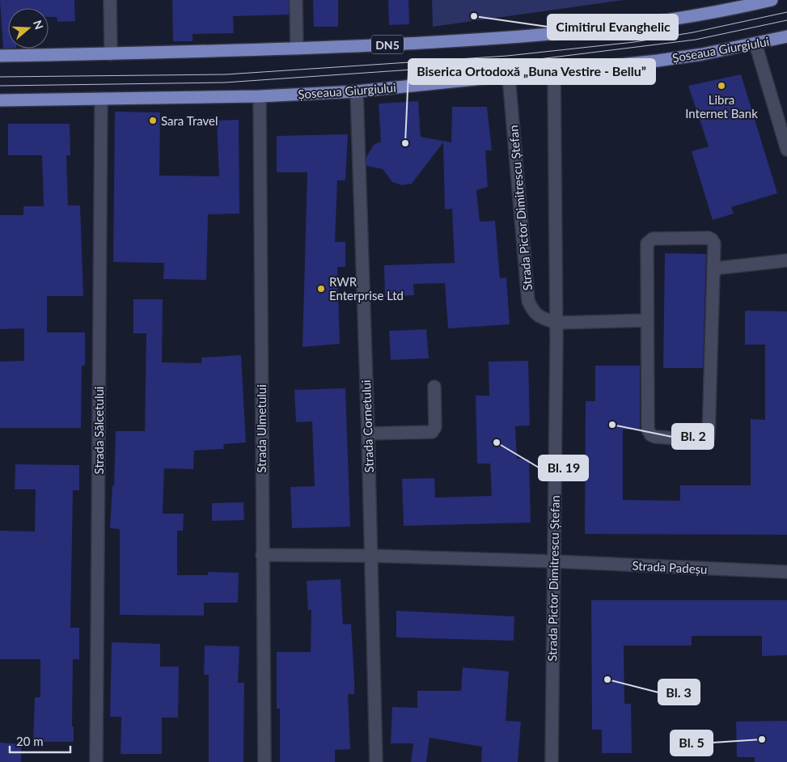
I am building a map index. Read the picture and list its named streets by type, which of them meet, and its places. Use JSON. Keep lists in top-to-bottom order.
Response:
{
  "streets": {
    "main road": ["DN5", "Șoseaua Giurgiului"],
    "street": [
      "Strada Pictor Dimitrescu Ștefan",
      "Strada Cornetului",
      "Strada Ulmetului",
      "Strada Sălcetului",
      "Strada Padeșu"
    ]
  },
  "crossings": [
    ["Șoseaua Giurgiului", "Strada Pictor Dimitrescu Ștefan"],
    ["Șoseaua Giurgiului", "Strada Cornetului"],
    ["Șoseaua Giurgiului", "Strada Ulmetului"],
    ["Șoseaua Giurgiului", "Strada Sălcetului"],
    ["Strada Pictor Dimitrescu Ștefan", "Strada Padeșu"],
    ["Strada Cornetului", "Strada Padeșu"],
    ["Strada Ulmetului", "Strada Padeșu"]
  ],
  "places": [
    "Cimitirul Evanghelic",
    "Libra Internet Bank",
    "Sara Travel",
    "Biserica Ortodoxă „Buna Vestire - Bellu”",
    "RWR Enterprise Ltd",
    "Bl. 2",
    "Bl. 19",
    "Bl. 3",
    "Bl. 5"
  ],
  "scale_bar": "20 m",
  "north": "right"
}
